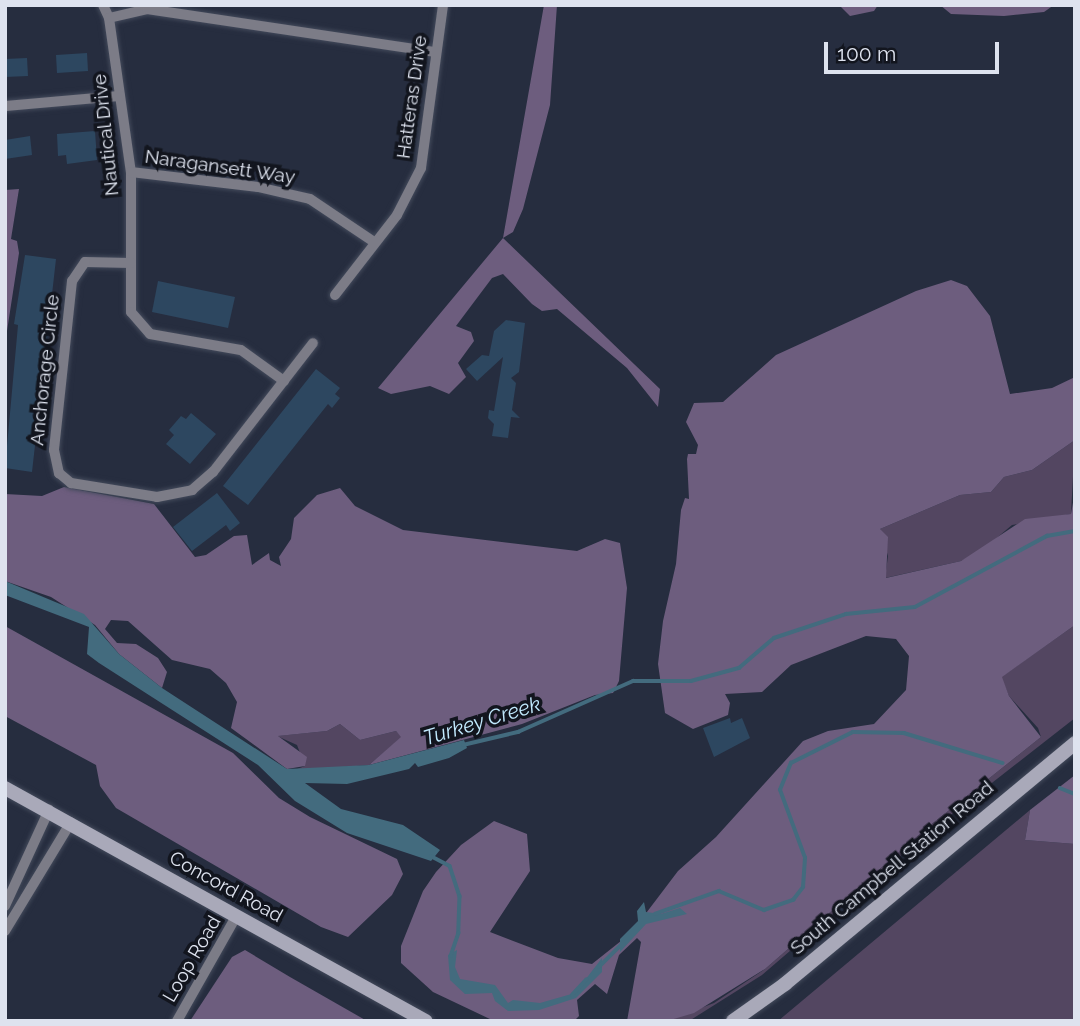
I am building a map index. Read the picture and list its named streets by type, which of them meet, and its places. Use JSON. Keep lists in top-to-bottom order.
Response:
{
  "streets": {
    "main road": ["South Campbell Station Road", "Concord Road"],
    "street": [
      "Hatteras Drive",
      "Nautical Drive",
      "Naragansett Way",
      "Anchorage Circle",
      "Loop Road"
    ]
  },
  "crossings": [
    ["Hatteras Drive", "Naragansett Way"],
    ["Nautical Drive", "Naragansett Way"],
    ["Nautical Drive", "Anchorage Circle"],
    ["Concord Road", "Loop Road"]
  ],
  "water": ["Turkey Creek"],
  "scale_bar": "100 m"
}
